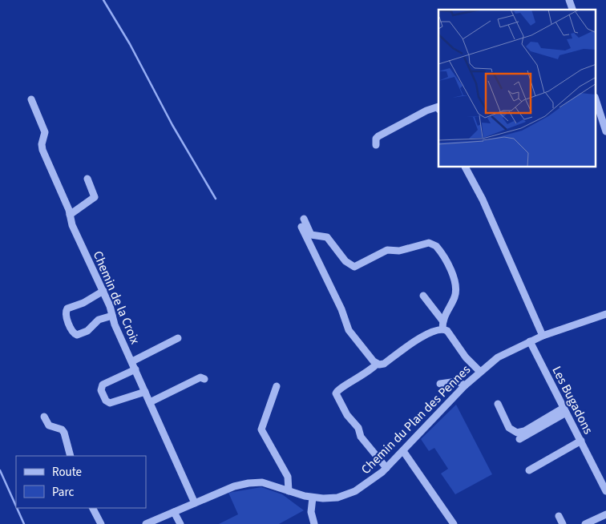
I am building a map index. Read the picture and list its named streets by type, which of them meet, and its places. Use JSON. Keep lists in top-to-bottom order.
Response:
{
  "streets": {
    "street": ["Chemin de la Croix", "Les Bugadons", "Chemin du Plan des Pennes"]
  },
  "crossings": [
    ["Chemin de la Croix", "Chemin du Plan des Pennes"],
    ["Les Bugadons", "Chemin du Plan des Pennes"]
  ],
  "legend": ["Route", "Parc"]
}
